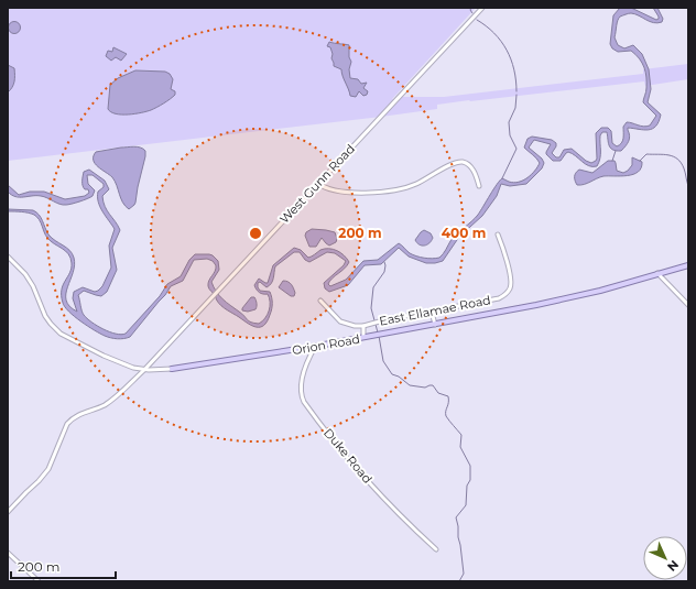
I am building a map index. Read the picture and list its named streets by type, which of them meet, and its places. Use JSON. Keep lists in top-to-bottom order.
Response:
{
  "streets": {
    "main road": ["Orion Road"],
    "street": ["West Gunn Road", "East Ellamae Road", "Duke Road"]
  },
  "crossings": [
    ["West Gunn Road", "Orion Road"],
    ["Orion Road", "Duke Road"]
  ],
  "scale_bar": "200 m",
  "north": "bottom right",
  "rings": ["200 m", "400 m"]
}
